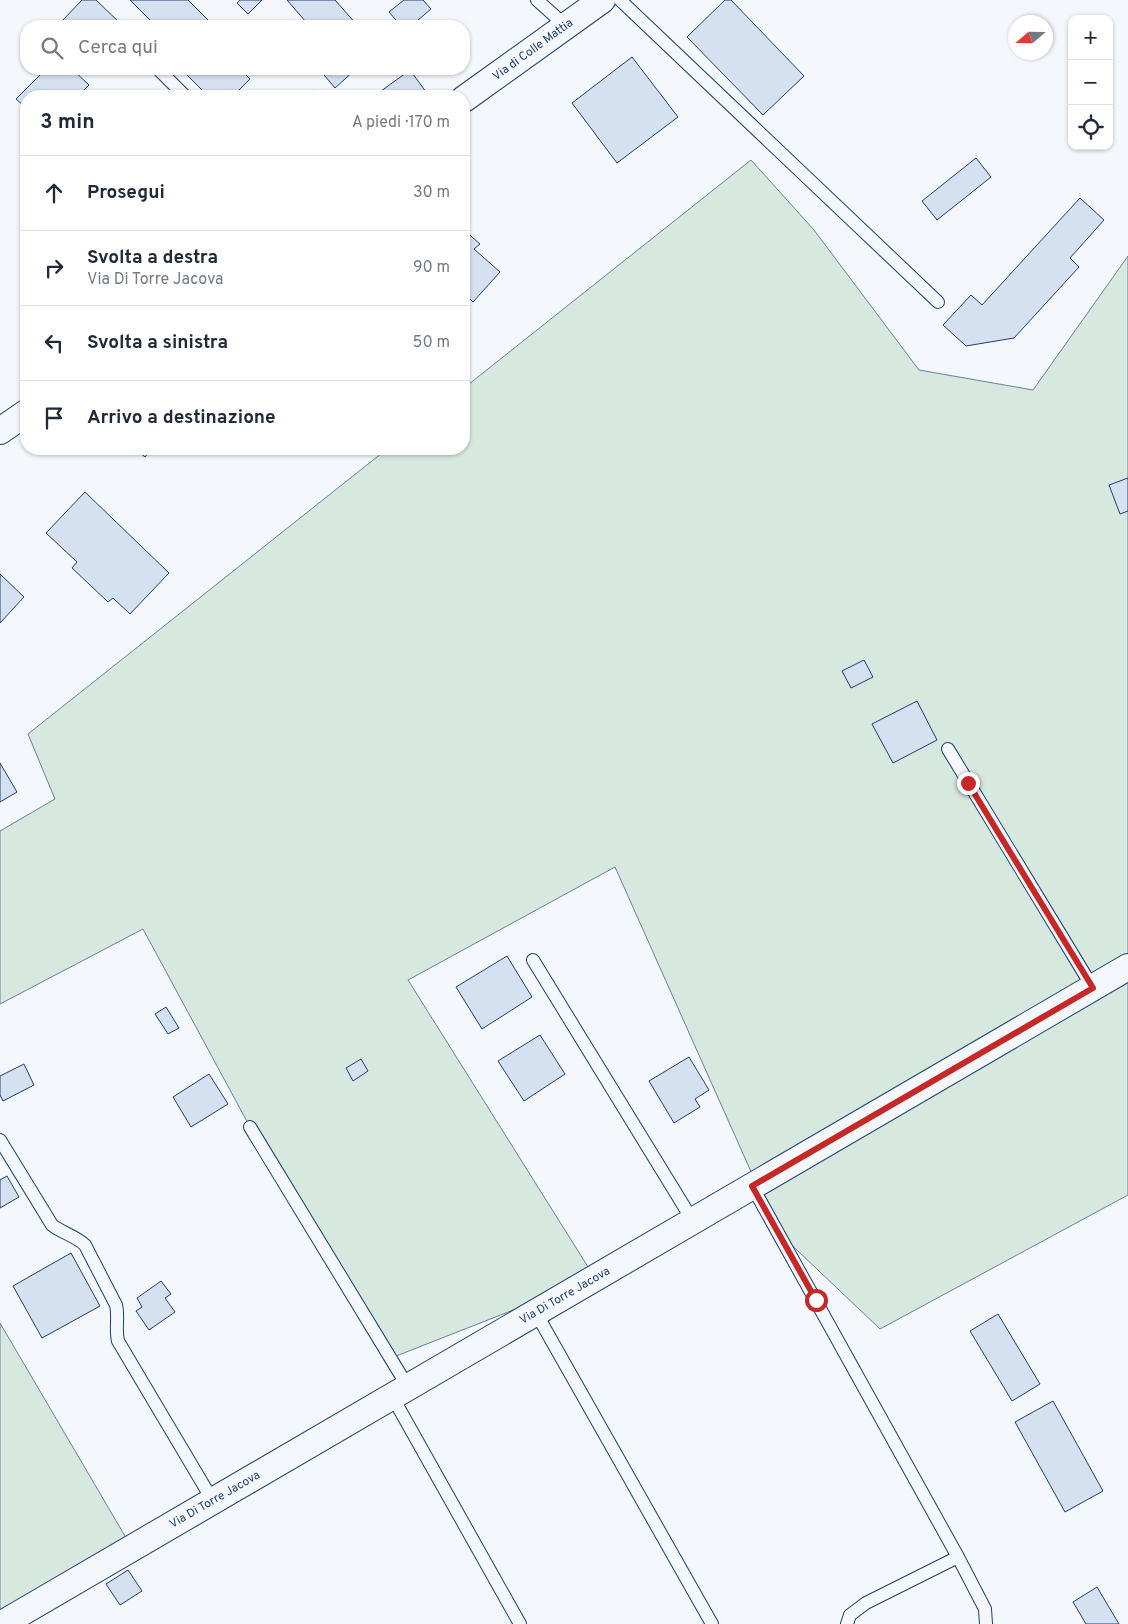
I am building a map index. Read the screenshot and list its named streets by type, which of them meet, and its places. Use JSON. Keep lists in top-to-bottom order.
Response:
{
  "streets": {
    "street": ["Via di Colle Mattia", "Via Di Torre Jacova"]
  },
  "north": "left",
  "page": {
    "map_buttons": ["+", "−"],
    "search": "Cerca qui",
    "heading": ["3 min", "A piedi · 170 m"],
    "list": [
      ["Prosegui", "30 m"],
      ["Svolta a destra", "Via Di Torre Jacova", "90 m"],
      ["Svolta a sinistra", "50 m"],
      "Arrivo a destinazione"
    ]
  }
}
